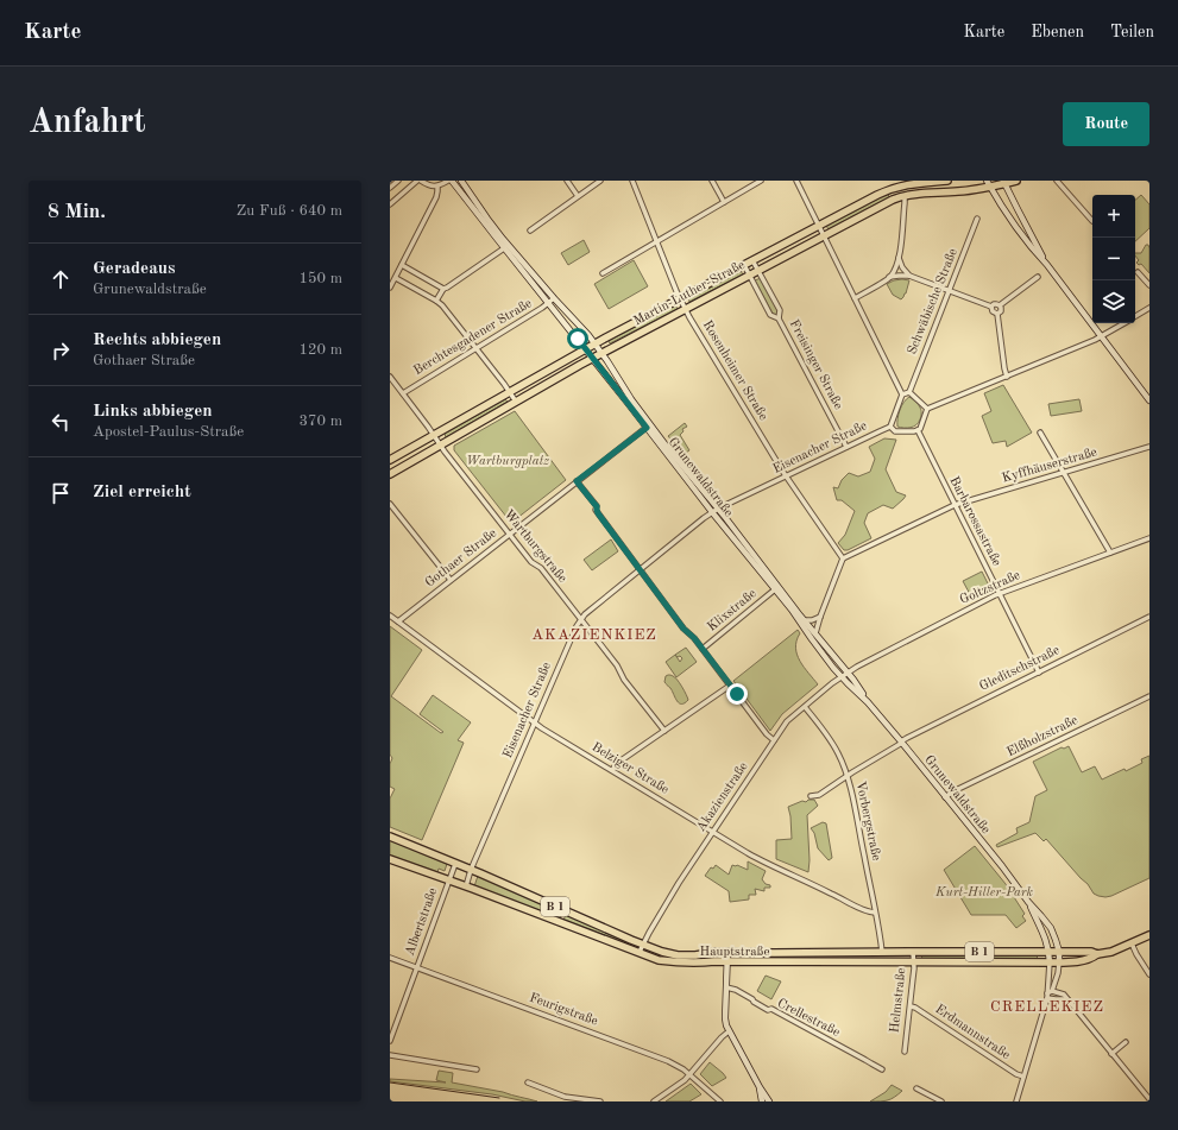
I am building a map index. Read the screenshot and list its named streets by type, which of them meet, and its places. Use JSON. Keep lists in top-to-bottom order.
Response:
{
  "streets": {
    "main road": [
      "Martin-Luther-Straße",
      "Grunewaldstraße",
      "B 1",
      "Hauptstraße"
    ],
    "street": [
      "Schwäbische Straße",
      "Berchtesgadener Straße",
      "Freisinger Straße",
      "Rosenheimer Straße",
      "Eisenacher Straße",
      "Kyffhäuserstraße",
      "Barbarossastraße",
      "Wartburgstraße",
      "Gothaer Straße",
      "Goltzstraße",
      "Klixstraße",
      "Gleditschstraße",
      "Elßholzstraße",
      "Belziger Straße",
      "Akazienstraße",
      "Vorbergstraße",
      "Albertstraße",
      "Helmstraße",
      "Feurigstraße",
      "Crellestraße",
      "Erdmannstraße"
    ]
  },
  "crossings": [
    ["Martin-Luther-Straße", "Freisinger Straße"],
    ["Martin-Luther-Straße", "Rosenheimer Straße"],
    ["Martin-Luther-Straße", "Grunewaldstraße"],
    ["Martin-Luther-Straße", "Wartburgstraße"],
    ["Berchtesgadener Straße", "Grunewaldstraße"],
    ["Berchtesgadener Straße", "Wartburgstraße"],
    ["Freisinger Straße", "Eisenacher Straße"],
    ["Rosenheimer Straße", "Eisenacher Straße"],
    ["Rosenheimer Straße", "Kyffhäuserstraße"],
    ["Eisenacher Straße", "Grunewaldstraße"],
    ["Eisenacher Straße", "Wartburgstraße"],
    ["Eisenacher Straße", "Belziger Straße"],
    ["Eisenacher Straße", "Hauptstraße"],
    ["Kyffhäuserstraße", "Barbarossastraße"],
    ["Grunewaldstraße", "Gothaer Straße"],
    ["Grunewaldstraße", "Goltzstraße"],
    ["Grunewaldstraße", "Klixstraße"],
    ["Grunewaldstraße", "Gleditschstraße"],
    ["Grunewaldstraße", "Elßholzstraße"],
    ["Grunewaldstraße", "Akazienstraße"],
    ["Grunewaldstraße", "B 1"],
    ["Grunewaldstraße", "Hauptstraße"],
    ["Barbarossastraße", "Goltzstraße"],
    ["Barbarossastraße", "Gleditschstraße"],
    ["Wartburgstraße", "Gothaer Straße"],
    ["Gothaer Straße", "Belziger Straße"],
    ["Goltzstraße", "Akazienstraße"],
    ["Gleditschstraße", "Vorbergstraße"],
    ["Belziger Straße", "Akazienstraße"],
    ["Belziger Straße", "Vorbergstraße"],
    ["Akazienstraße", "Vorbergstraße"],
    ["Akazienstraße", "Hauptstraße"],
    ["Vorbergstraße", "Hauptstraße"],
    ["B 1", "Hauptstraße"],
    ["Albertstraße", "Hauptstraße"],
    ["Albertstraße", "Feurigstraße"],
    ["Hauptstraße", "Helmstraße"],
    ["Helmstraße", "Erdmannstraße"]
  ],
  "districts": ["AKAZIENKIEZ", "CRELLEKIEZ"],
  "parks": ["Wartburgplatz", "Kurt-Hiller-Park"],
  "page": {
    "header": "Karte",
    "nav": ["Karte", "Ebenen", "Teilen"],
    "buttons": "Route",
    "title": "Anfahrt",
    "heading": ["8 Min.", "Zu Fuß · 640 m"],
    "map_buttons": ["+", "−"],
    "list": [
      ["Geradeaus", "Grunewaldstraße", "150 m"],
      ["Rechts abbiegen", "Gothaer Straße", "120 m"],
      ["Links abbiegen", "Apostel-Paulus-Straße", "370 m"],
      "Ziel erreicht"
    ]
  }
}
